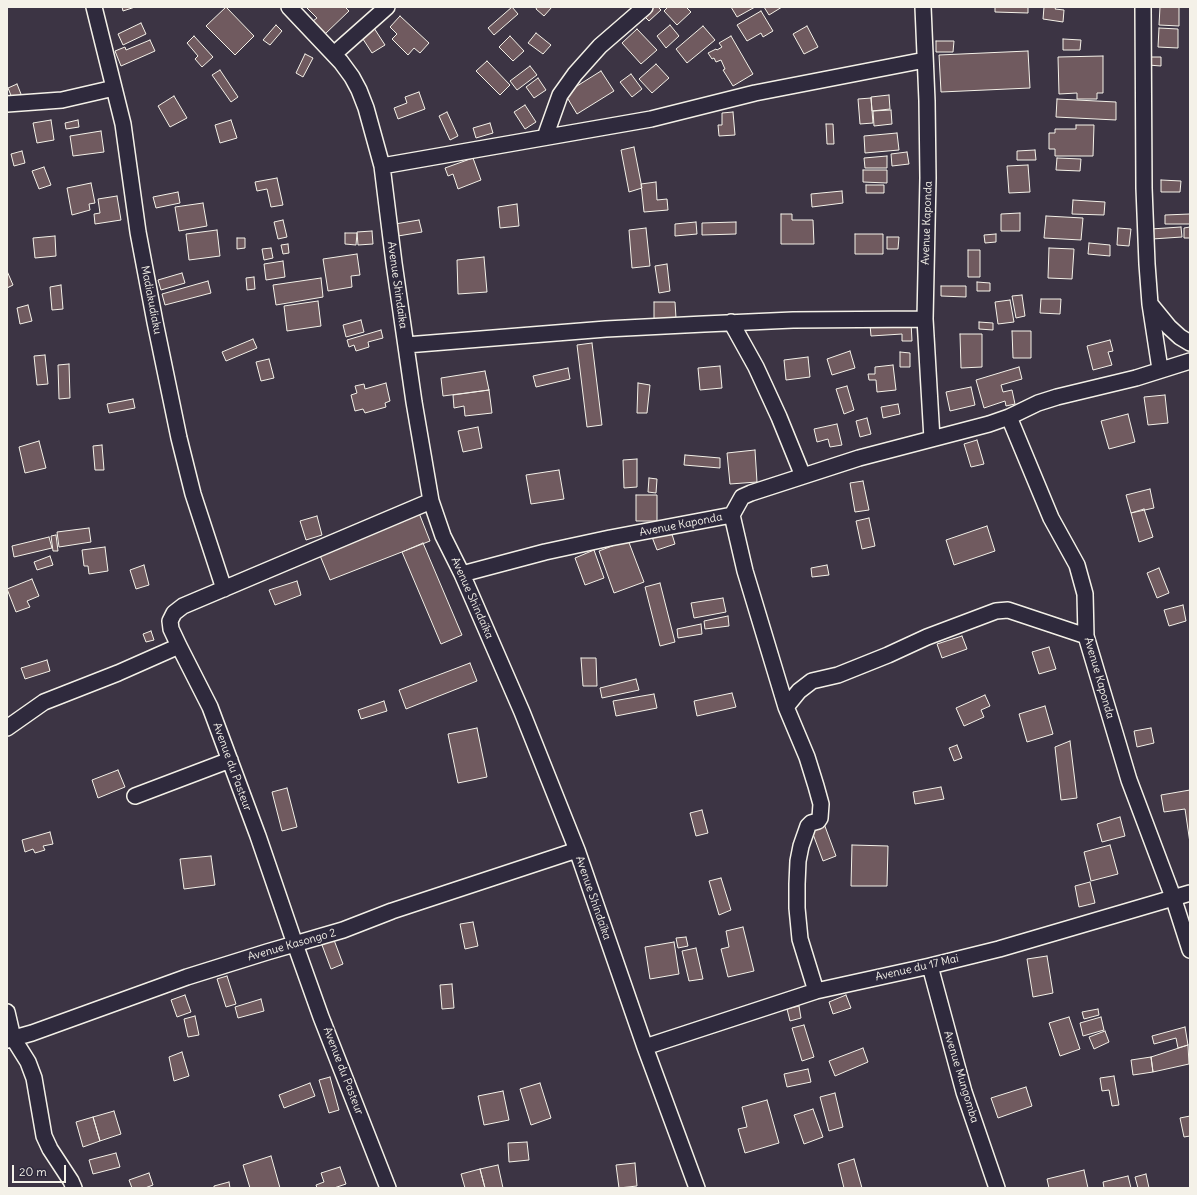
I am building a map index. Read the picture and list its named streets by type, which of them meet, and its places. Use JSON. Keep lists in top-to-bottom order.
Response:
{
  "streets": {
    "street": [
      "Avenue Kaponda",
      "Avenue Shindaïka",
      "Madiakudiaku",
      "Avenue du Pasteur",
      "Avenue Kasongo 2",
      "Avenue du 17 Mai",
      "Avenue Mungomba"
    ]
  },
  "crossings": [
    ["Avenue Kaponda", "Avenue Shindaïka"],
    ["Avenue Kaponda", "Avenue du 17 Mai"],
    ["Avenue Shindaïka", "Avenue du Pasteur"],
    ["Avenue Shindaïka", "Avenue Kasongo 2"],
    ["Avenue Shindaïka", "Avenue du 17 Mai"],
    ["Madiakudiaku", "Avenue du Pasteur"],
    ["Avenue du Pasteur", "Avenue Kasongo 2"],
    ["Avenue du 17 Mai", "Avenue Mungomba"]
  ],
  "scale_bar": "20 m"
}
